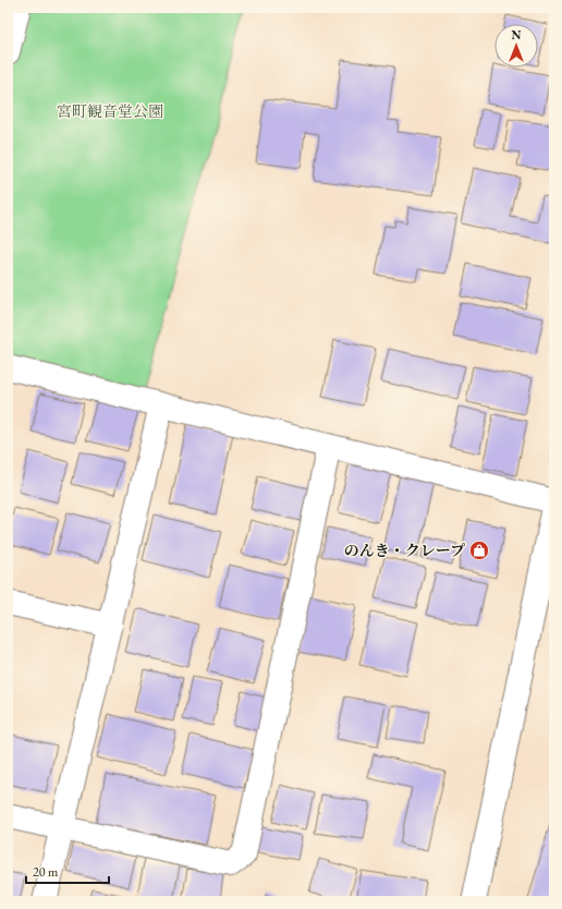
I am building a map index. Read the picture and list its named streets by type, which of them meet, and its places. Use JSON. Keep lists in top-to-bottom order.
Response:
{
  "parks": ["宮町観音堂公園"],
  "places": {
    "shop": ["のんき・クレープ"]
  },
  "scale_bar": "20 m",
  "north": "top"
}
